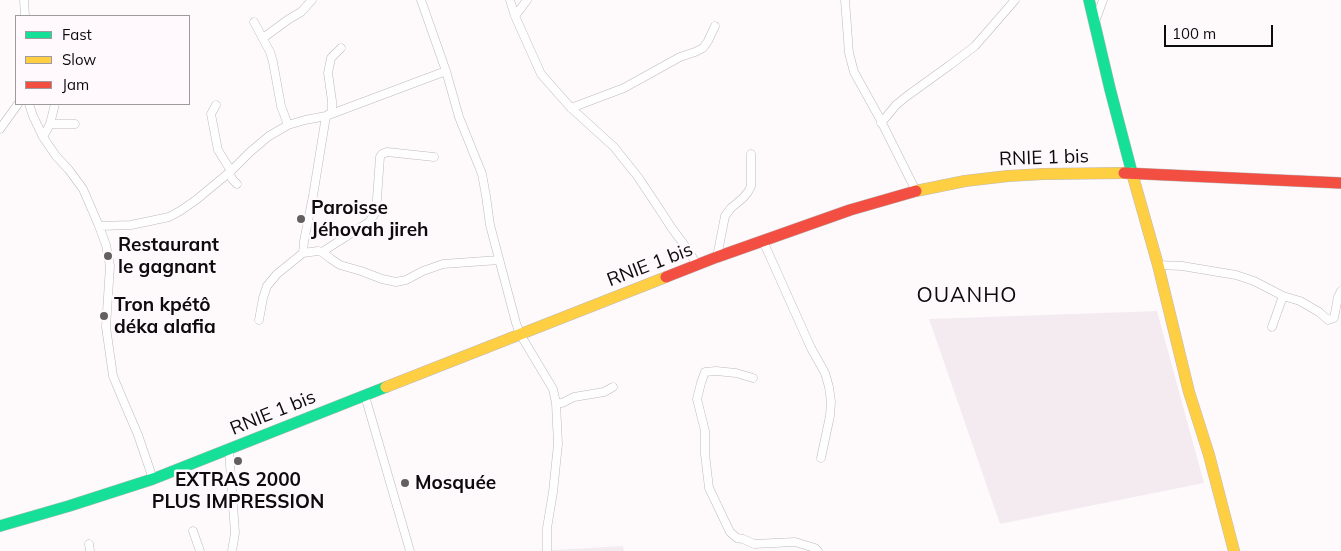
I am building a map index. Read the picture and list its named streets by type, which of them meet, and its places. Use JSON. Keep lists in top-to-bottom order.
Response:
{
  "streets": {
    "main road": ["RNIE 1 bis"]
  },
  "districts": ["OUANHO"],
  "places": [
    "Paroisse Jéhovah jireh",
    "Restaurant le gagnant",
    "Tron kpétô déka alafia",
    "EXTRAS 2000 PLUS IMPRESSION",
    "Mosquée"
  ],
  "legend": ["Fast", "Slow", "Jam"],
  "scale_bar": "100 m"
}
